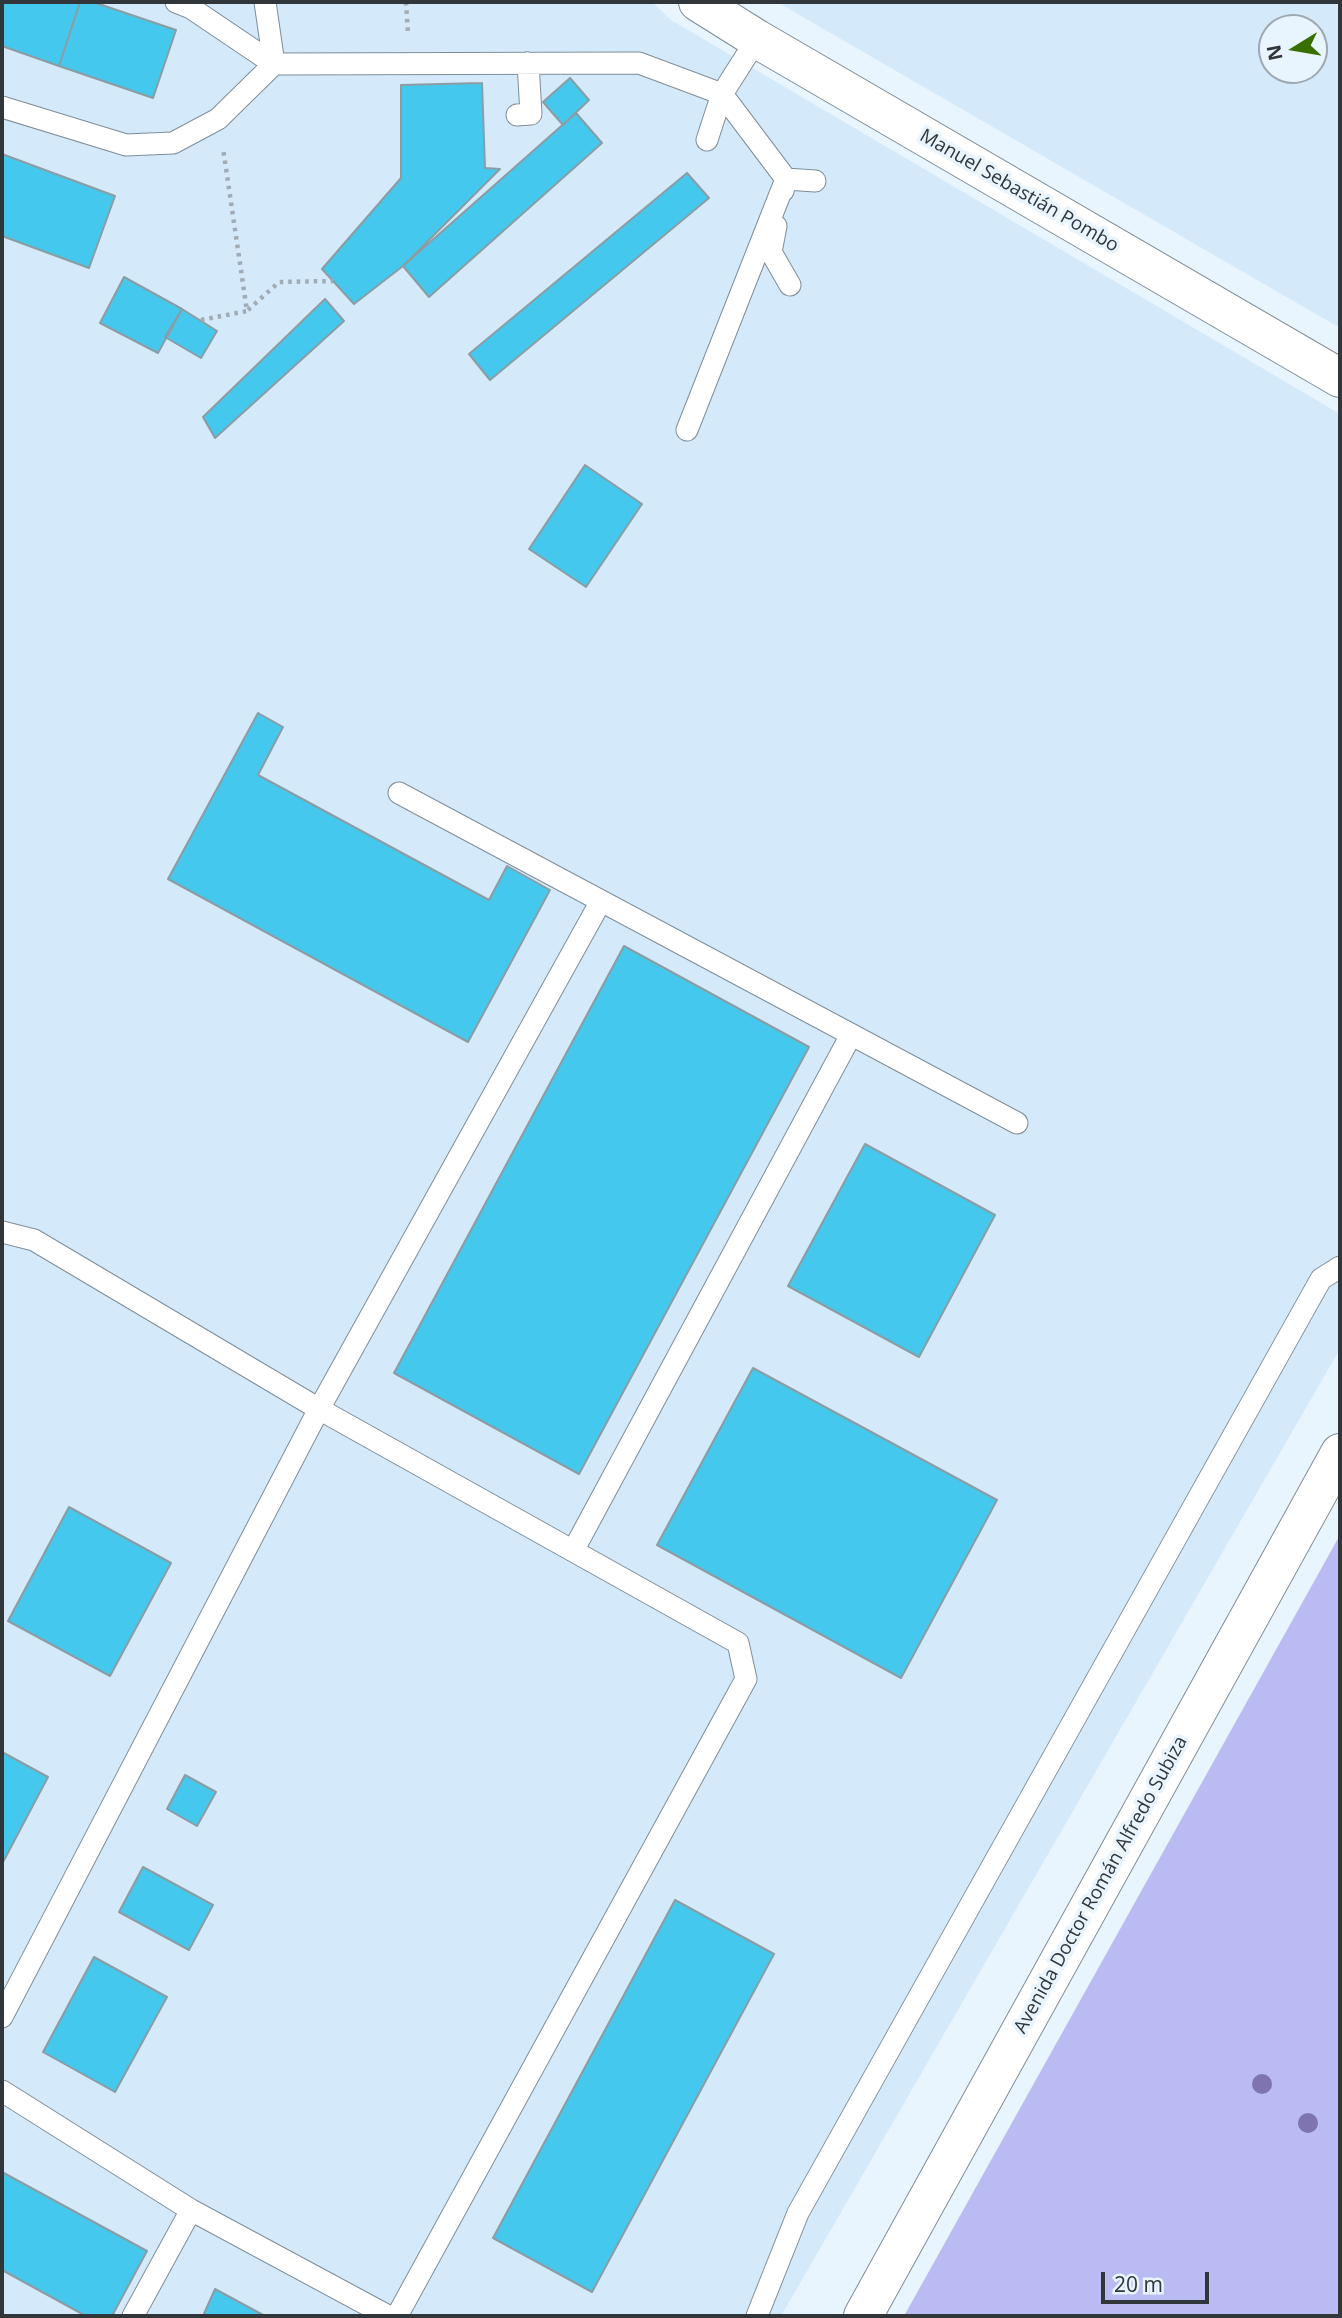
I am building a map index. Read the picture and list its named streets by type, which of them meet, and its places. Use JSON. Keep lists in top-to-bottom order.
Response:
{
  "streets": {
    "main road": ["Manuel Sebastián Pombo", "Avenida Doctor Román Alfredo Subiza"]
  },
  "scale_bar": "20 m",
  "north": "left"
}
